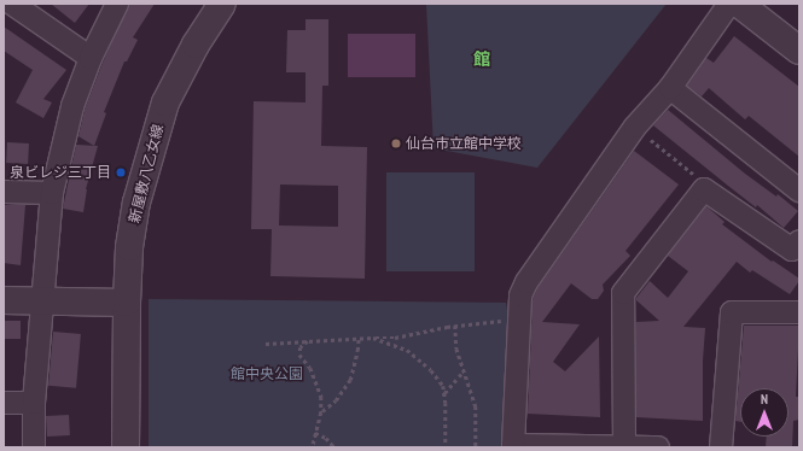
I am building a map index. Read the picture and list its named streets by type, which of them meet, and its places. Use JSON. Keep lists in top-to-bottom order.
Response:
{
  "streets": {
    "street": ["新屋敷八乙女線"]
  },
  "districts": ["館"],
  "parks": ["館中央公園"],
  "places": ["仙台市立館中学校", "泉ビレジ三丁目"],
  "north": "top"
}
